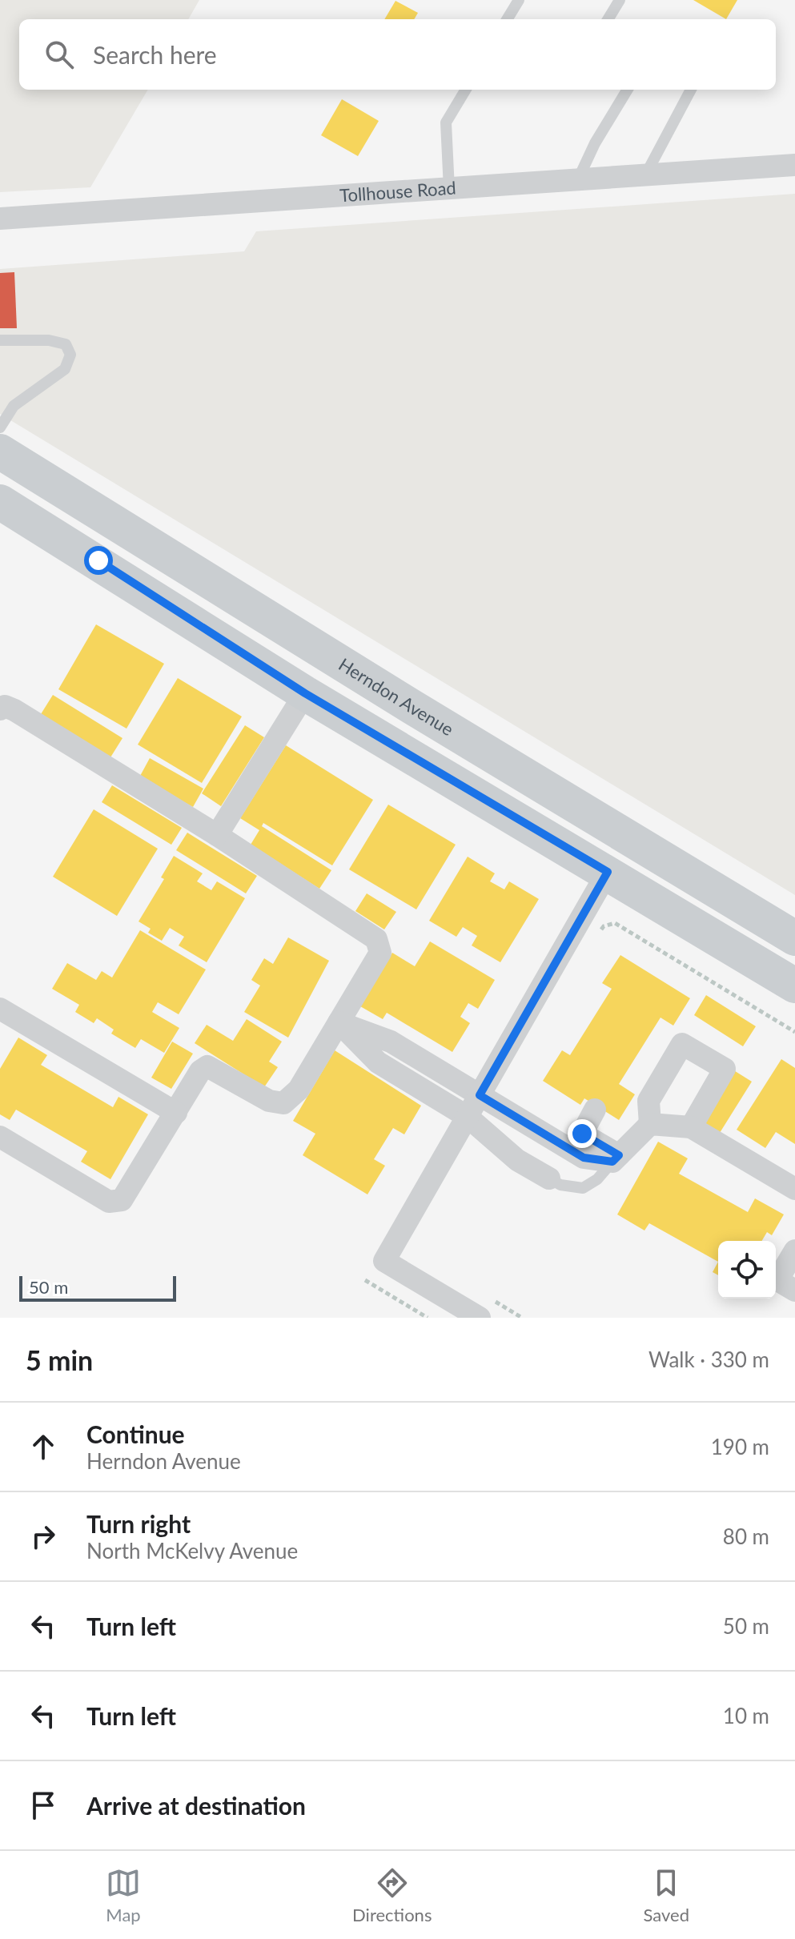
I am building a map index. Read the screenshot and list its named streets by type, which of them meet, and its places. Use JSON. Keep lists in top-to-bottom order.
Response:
{
  "streets": {
    "main road": ["Herndon Avenue"],
    "street": ["Tollhouse Road"]
  },
  "scale_bar": "50 m",
  "page": {
    "search": "Search here",
    "scale": "50 m",
    "heading": ["5 min", "Walk · 330 m"],
    "list": [
      ["Continue", "Herndon Avenue", "190 m"],
      ["Turn right", "North McKelvy Avenue", "80 m"],
      ["Turn left", "50 m"],
      ["Turn left", "10 m"],
      "Arrive at destination"
    ],
    "nav": ["Map", "Directions", "Saved"]
  }
}
